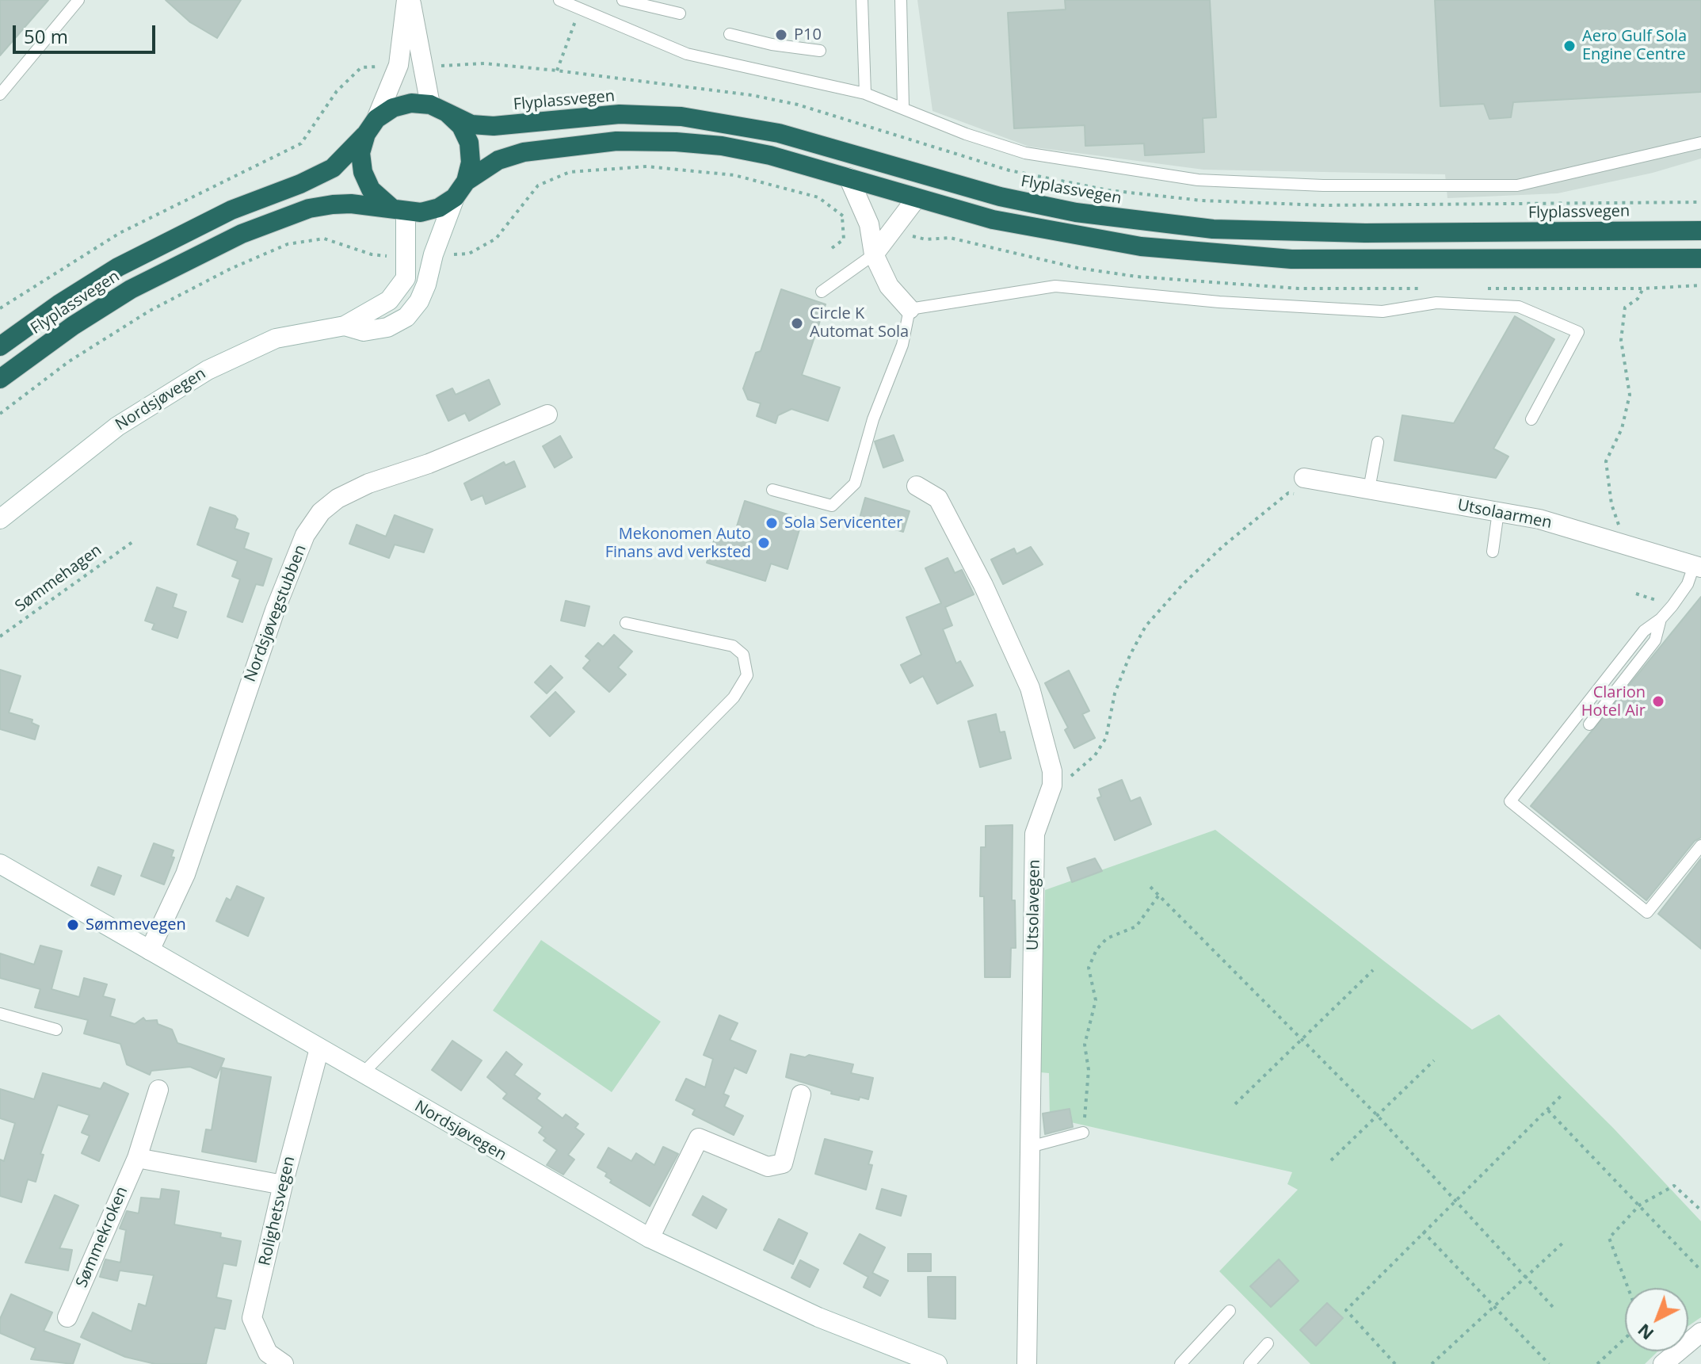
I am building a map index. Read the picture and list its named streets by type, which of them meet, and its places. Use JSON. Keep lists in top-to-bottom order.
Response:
{
  "streets": {
    "highway": ["Flyplassvegen"],
    "street": [
      "Nordsjøvegen",
      "Utsolaarmen",
      "Nordsjøvegstubben",
      "Utsolavegen",
      "Rolighetsvegen",
      "Sømmekroken"
    ],
    "path": ["Sømmehagen"]
  },
  "crossings": [
    ["Flyplassvegen", "Nordsjøvegen"],
    ["Nordsjøvegen", "Nordsjøvegstubben"],
    ["Nordsjøvegen", "Rolighetsvegen"]
  ],
  "places": [
    "P10",
    "Aero Gulf Sola Engine Centre",
    "Circle K Automat Sola",
    "Sola Servicenter",
    "Mekonomen Auto Finans avd verksted",
    "Clarion Hotel Air",
    "Sømmevegen"
  ],
  "scale_bar": "50 m",
  "north": "bottom left"
}
